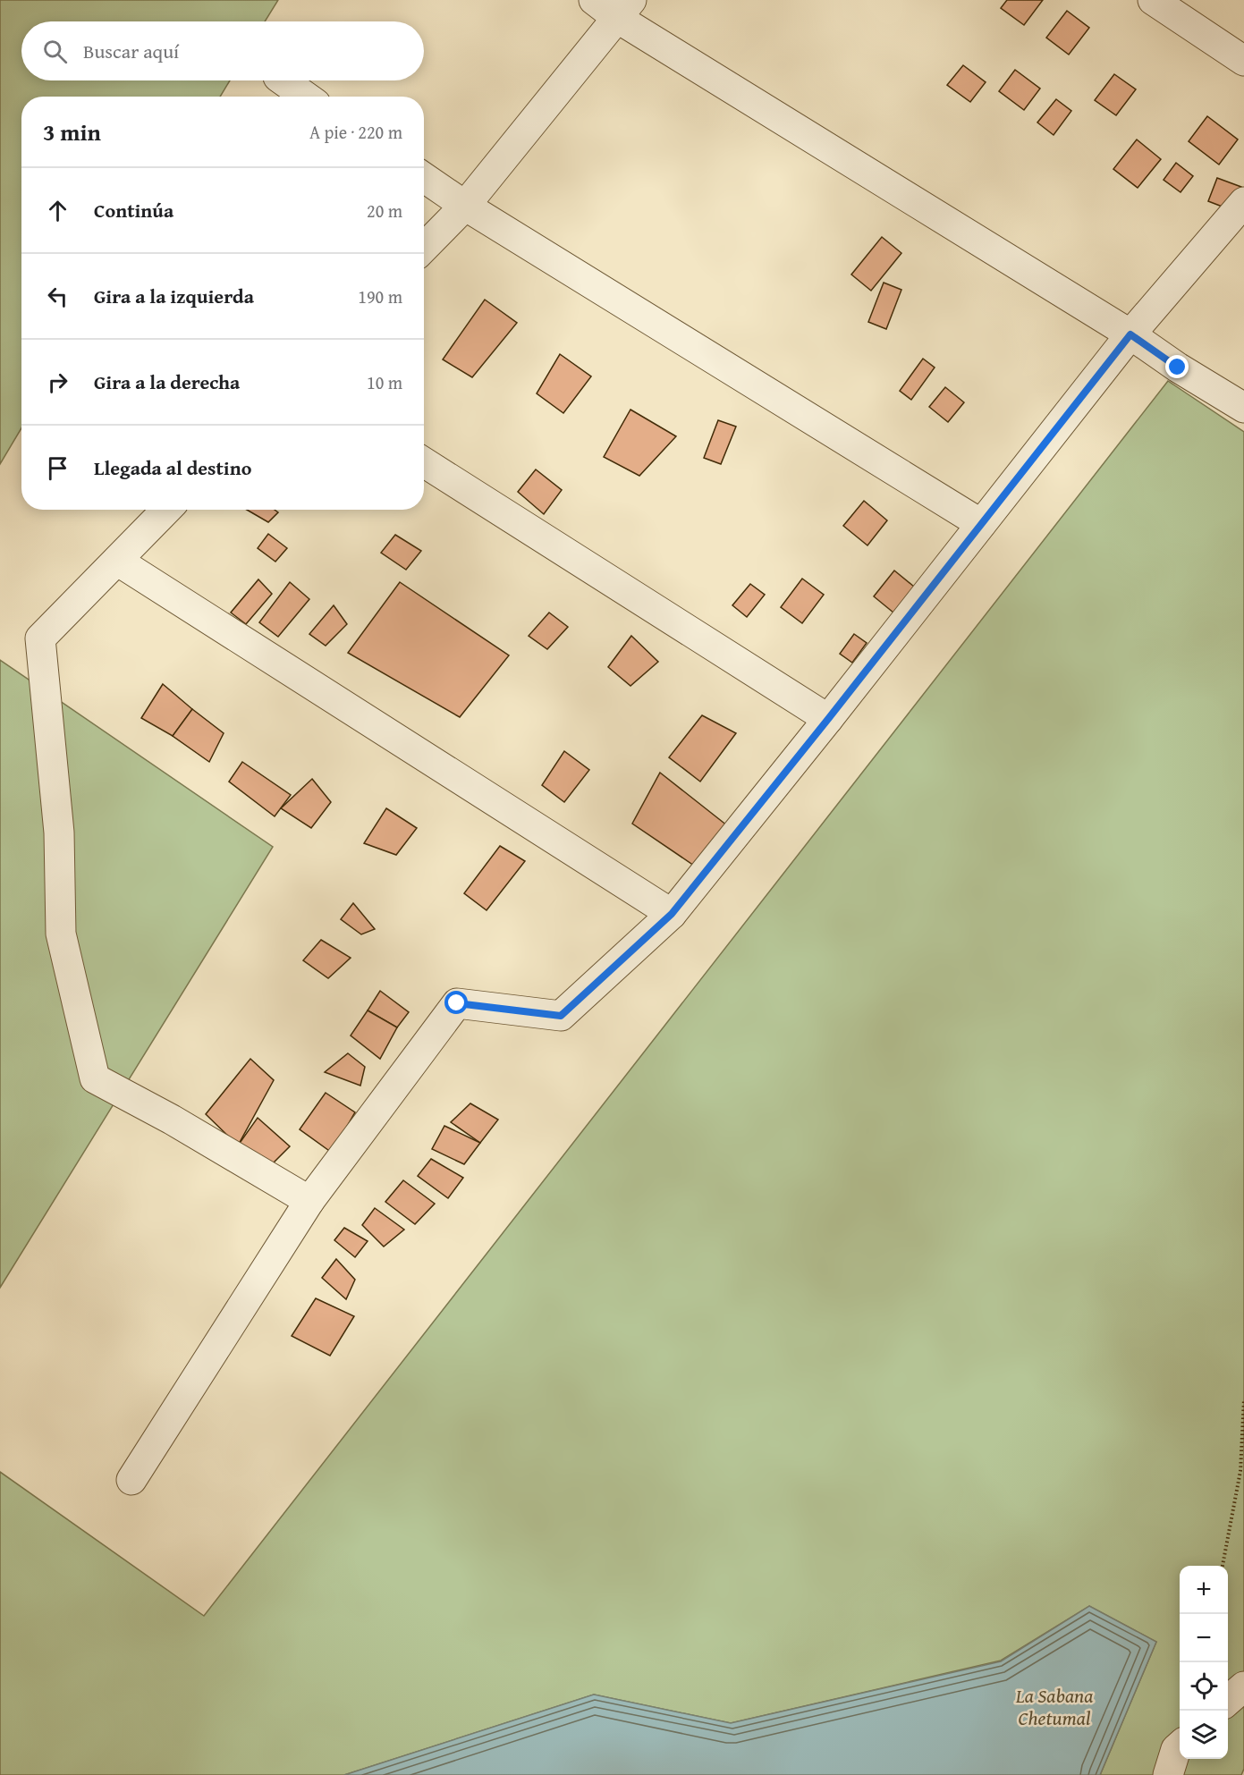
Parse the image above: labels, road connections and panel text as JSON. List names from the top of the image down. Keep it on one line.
{"water":["La Sabana Chetumal"],"page":{"search":"Buscar aquí","heading":["3 min","A pie · 220 m"],"list":[["Continúa","20 m"],["Gira a la izquierda","190 m"],["Gira a la derecha","10 m"],"Llegada al destino"],"map_buttons":["+","−"]}}
